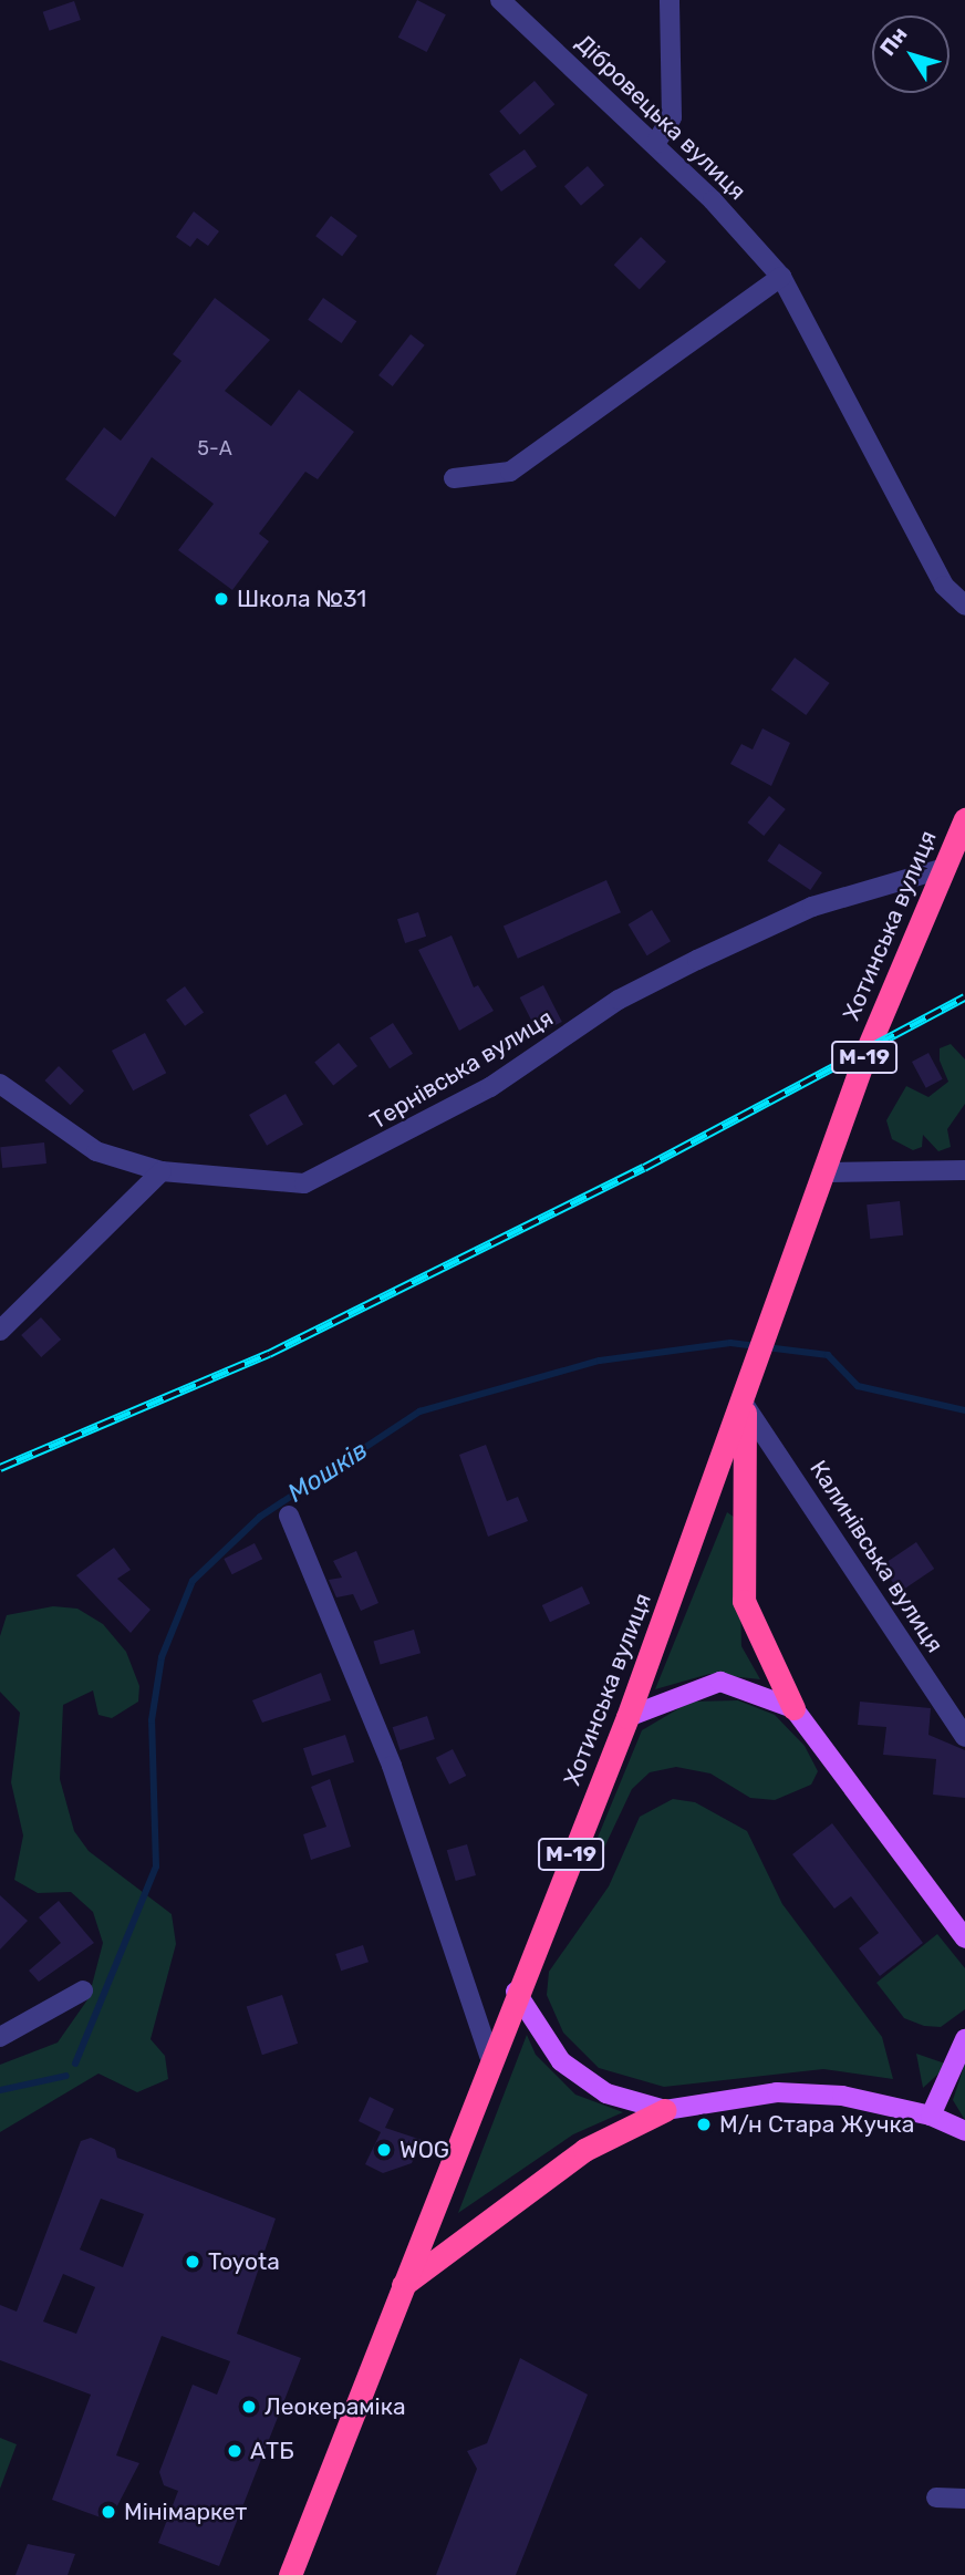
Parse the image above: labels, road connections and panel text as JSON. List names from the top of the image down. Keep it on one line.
{"streets":{"highway":["Хотинська вулиця","М-19"],"street":["Дібровецька вулиця","Тернівська вулиця","Калинівська вулиця"]},"crossings":[["Хотинська вулиця","Тернівська вулиця"],["Хотинська вулиця","Калинівська вулиця"]],"water":["Мошків"],"places":["Школа №31","М/н Стара Жучка","WOG","Toyota","Леокераміка","АТБ","Мінімаркет"],"house_numbers":["5-А"],"north":"top left"}
